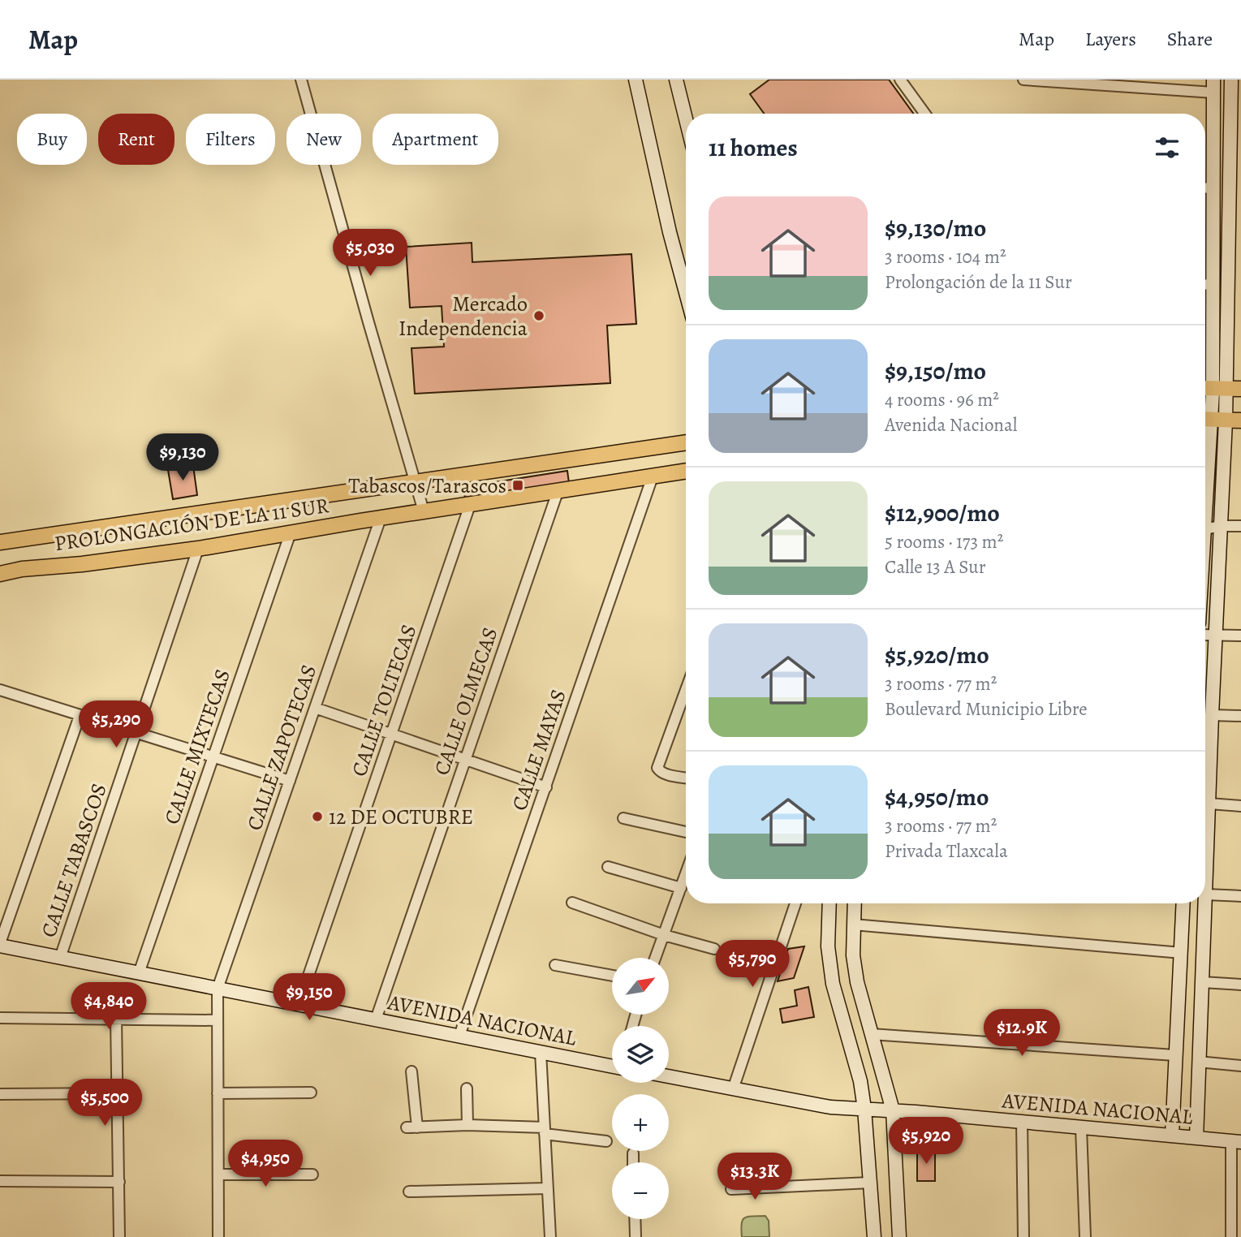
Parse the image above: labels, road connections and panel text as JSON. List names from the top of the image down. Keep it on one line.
{"streets":{"main road":["PROLONGACIÓN DE LA 11 SUR","AVENIDA NACIONAL"],"street":["CALLE TOLTECAS","CALLE OLMECAS","CALLE MIXTECAS","CALLE ZAPOTECAS","CALLE MAYAS","CALLE TABASCOS"]},"crossings":[["PROLONGACIÓN DE LA 11 SUR","CALLE TOLTECAS"],["PROLONGACIÓN DE LA 11 SUR","CALLE OLMECAS"],["PROLONGACIÓN DE LA 11 SUR","CALLE MIXTECAS"],["PROLONGACIÓN DE LA 11 SUR","CALLE ZAPOTECAS"],["PROLONGACIÓN DE LA 11 SUR","CALLE MAYAS"],["PROLONGACIÓN DE LA 11 SUR","CALLE TABASCOS"],["CALLE TOLTECAS","AVENIDA NACIONAL"],["CALLE OLMECAS","AVENIDA NACIONAL"],["CALLE MIXTECAS","AVENIDA NACIONAL"],["CALLE ZAPOTECAS","AVENIDA NACIONAL"],["CALLE MAYAS","AVENIDA NACIONAL"],["CALLE TABASCOS","AVENIDA NACIONAL"]],"places":{"other":["Mercado Independencia","12 DE OCTUBRE"],"transit":["Tabascos/Tarascos"]},"north":"top right","page":{"header":"Map","nav":["Map","Layers","Share"],"chip":["Buy","Rent","Filters","New","Apartment"],"heading":"11 homes","list":[{"name":"$9,130/mo","note":"3 rooms · 104 m² · Prolongación de la 11 Sur"},{"name":"$9,150/mo","note":"4 rooms · 96 m² · Avenida Nacional"},{"name":"$12,900/mo","note":"5 rooms · 173 m² · Calle 13 A Sur"},{"name":"$5,920/mo","note":"3 rooms · 77 m² · Boulevard Municipio Libre"},{"name":"$4,950/mo","note":"3 rooms · 77 m² · Privada Tlaxcala"}],"price":["$5,030","$9,130","$5,290","$5,790","$9,150","$4,840","$12.9K","$5,500","$5,920","$4,950","$13.3K"],"map_buttons":["+","−"]}}
